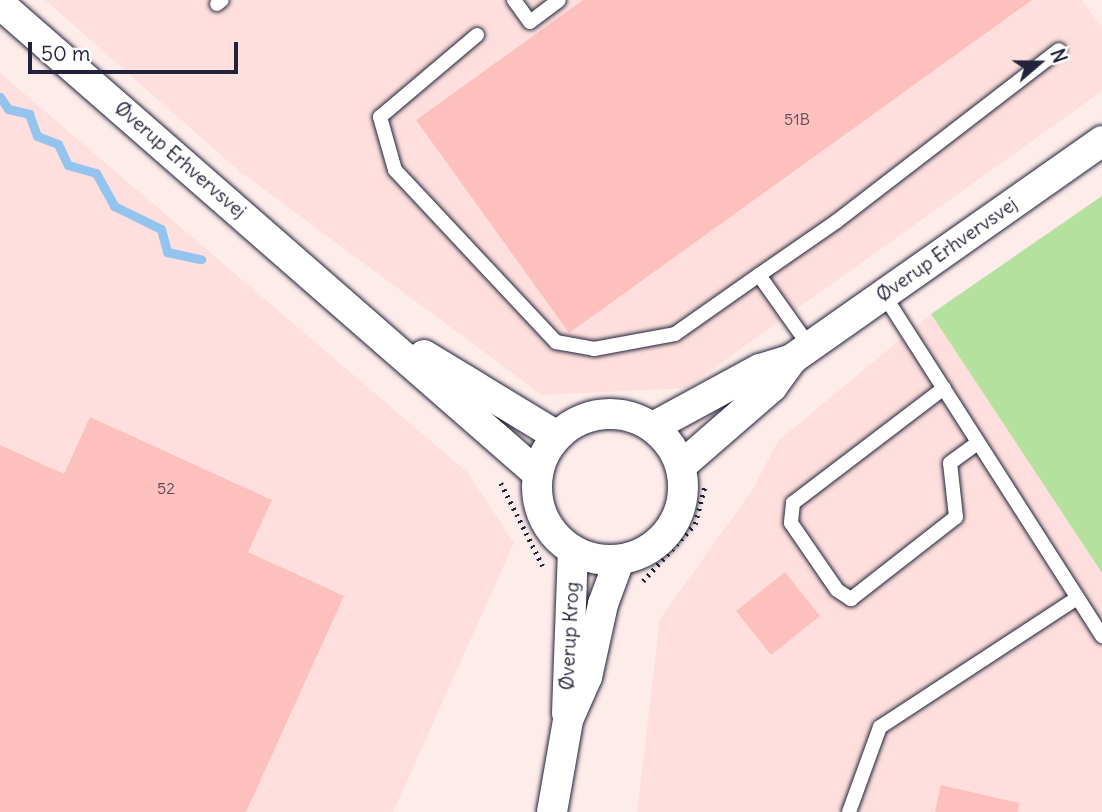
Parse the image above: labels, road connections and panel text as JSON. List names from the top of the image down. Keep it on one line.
{"streets":{"street":["Øverup Erhvervsvej","Øverup Krog"]},"crossings":[["Øverup Erhvervsvej","Øverup Krog"]],"house_numbers":["51B","52"],"scale_bar":"50 m","north":"right"}
